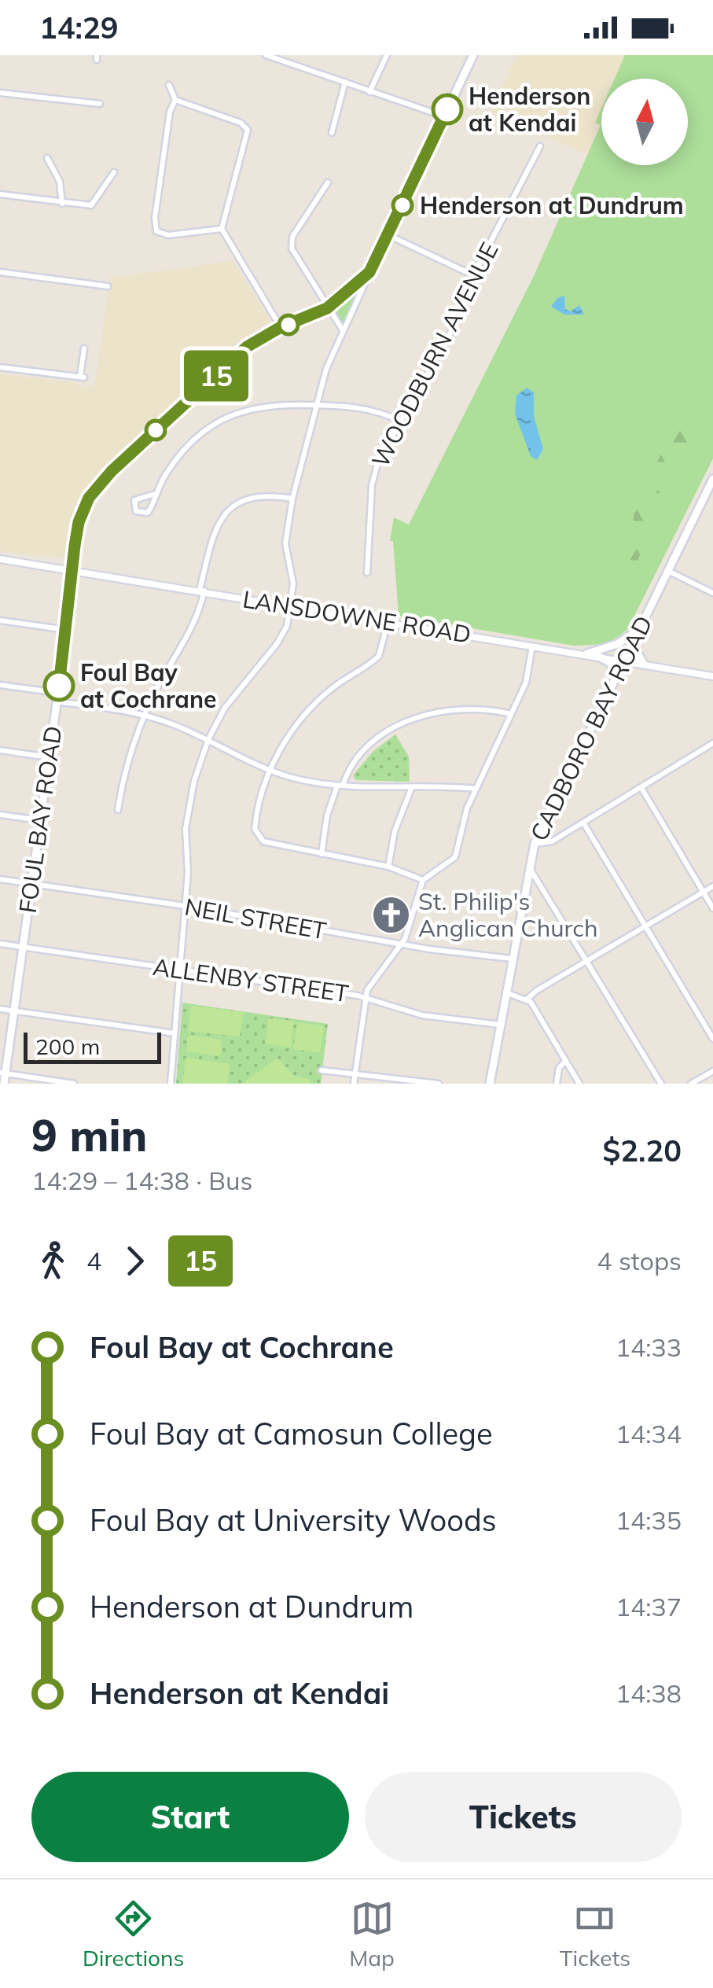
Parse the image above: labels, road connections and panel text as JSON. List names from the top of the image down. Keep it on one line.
{"streets":{"main road":["CADBORO BAY ROAD","FOUL BAY ROAD"],"street":["WOODBURN AVENUE","LANSDOWNE ROAD","NEIL STREET","ALLENBY STREET"]},"crossings":[["LANSDOWNE ROAD","CADBORO BAY ROAD"],["LANSDOWNE ROAD","FOUL BAY ROAD"],["CADBORO BAY ROAD","NEIL STREET"],["CADBORO BAY ROAD","ALLENBY STREET"],["FOUL BAY ROAD","NEIL STREET"],["FOUL BAY ROAD","ALLENBY STREET"]],"places":{"other":["Henderson at Kendai","Henderson at Dundrum","Foul Bay at Cochrane"],"church":["St. Philip's Anglican Church"]},"lines":["bus line 15"],"scale_bar":"200 m","north":"top","page":{"status":"14:29","on_map":"15","scale":"200 m","heading":["9 min","14:29 – 14:38 · Bus","$2.20"],"legs":["4","15","4 stops"],"list":[{"name":"Foul Bay at Cochrane","value":"14:33"},{"name":"Foul Bay at Camosun College","value":"14:34"},{"name":"Foul Bay at University Woods","value":"14:35"},{"name":"Henderson at Dundrum","value":"14:37"},{"name":"Henderson at Kendai","value":"14:38"}],"buttons":["Start","Tickets"],"tabs":["Directions","Map","Tickets"]}}
